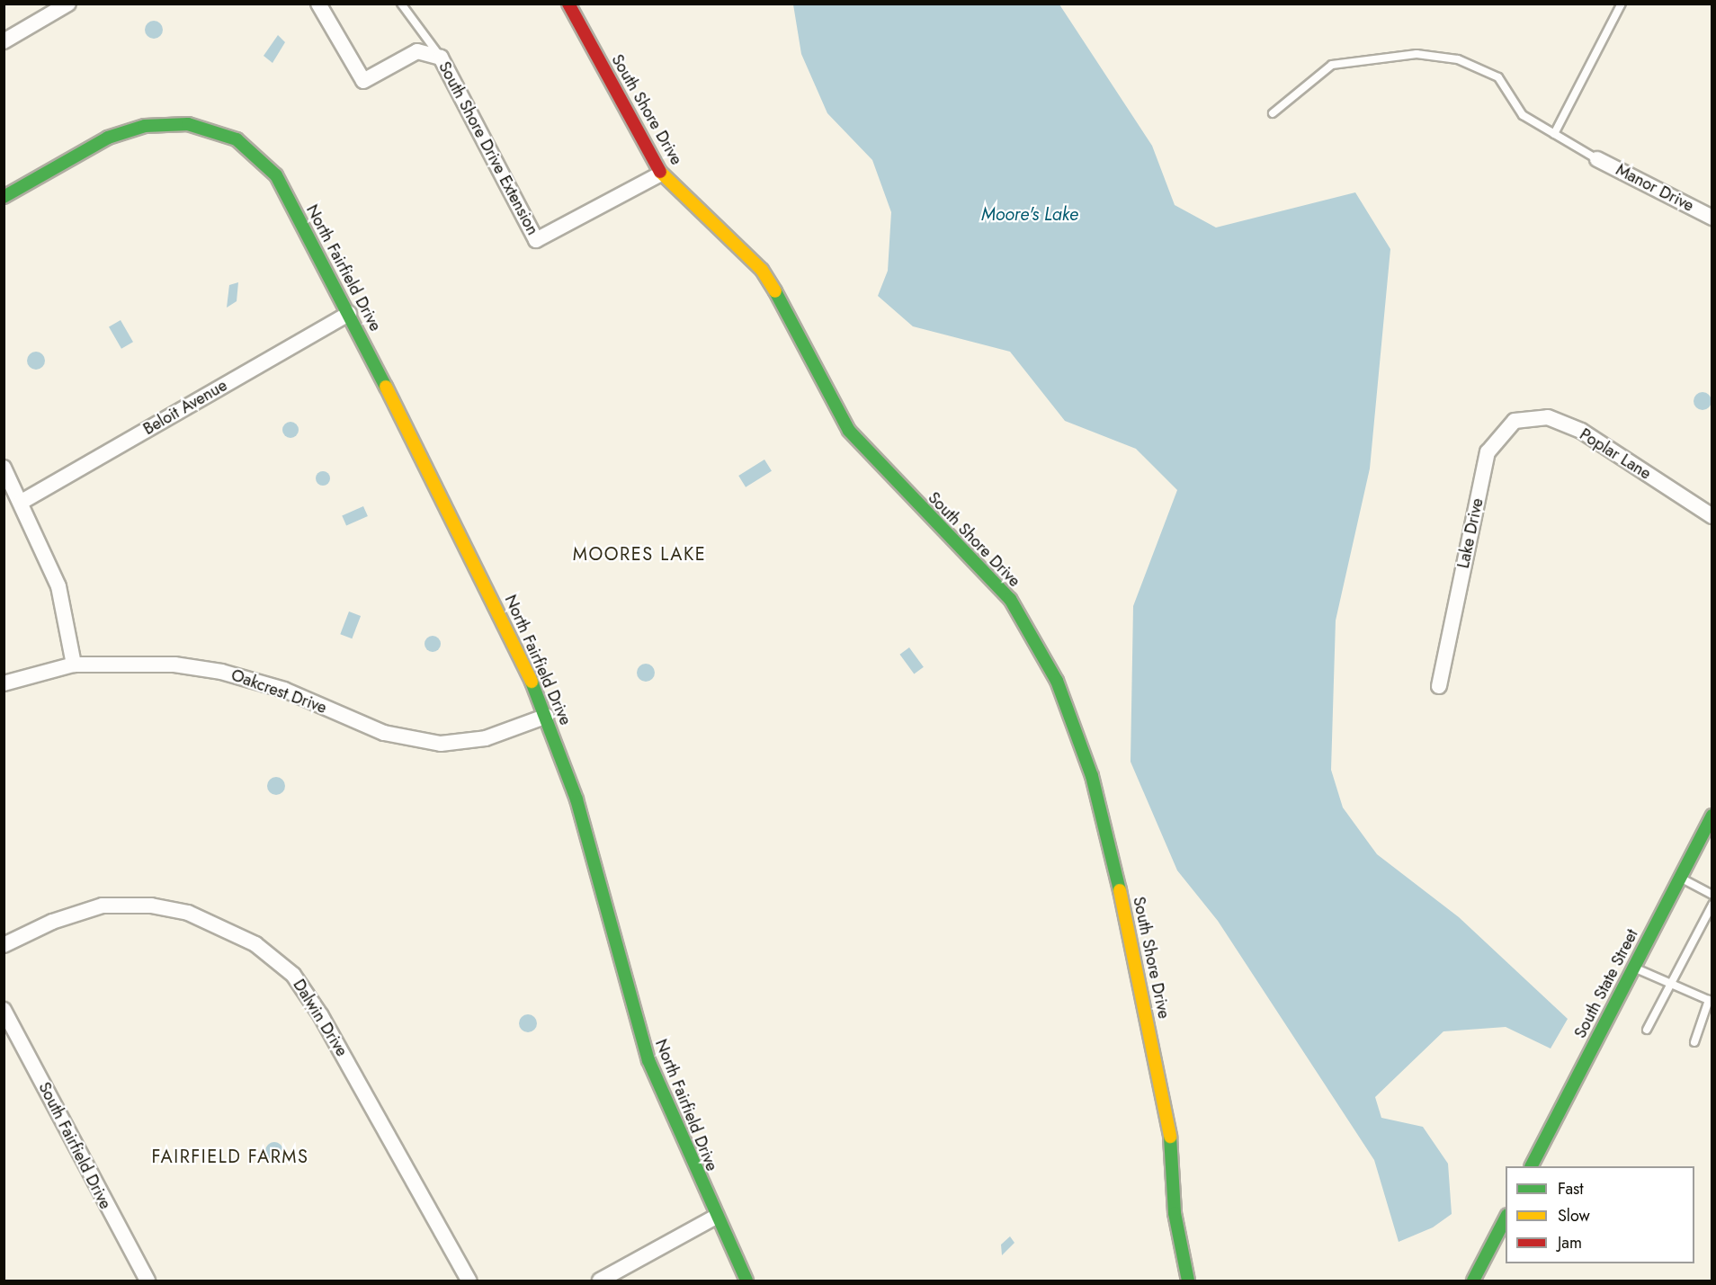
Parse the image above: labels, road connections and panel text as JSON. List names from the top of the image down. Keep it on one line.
{"streets":{"street":["South Shore Drive","South Shore Drive Extension","Manor Drive","North Fairfield Drive","Beloit Avenue","Poplar Lane","Lake Drive","Oakcrest Drive","South State Street","Dalwin Drive","South Fairfield Drive"]},"crossings":[["South Shore Drive","South Shore Drive Extension"],["North Fairfield Drive","Beloit Avenue"],["North Fairfield Drive","Oakcrest Drive"],["Poplar Lane","Lake Drive"]],"districts":["MOORES LAKE","FAIRFIELD FARMS"],"water":["Moore's Lake"],"legend":["Fast","Slow","Jam"]}
